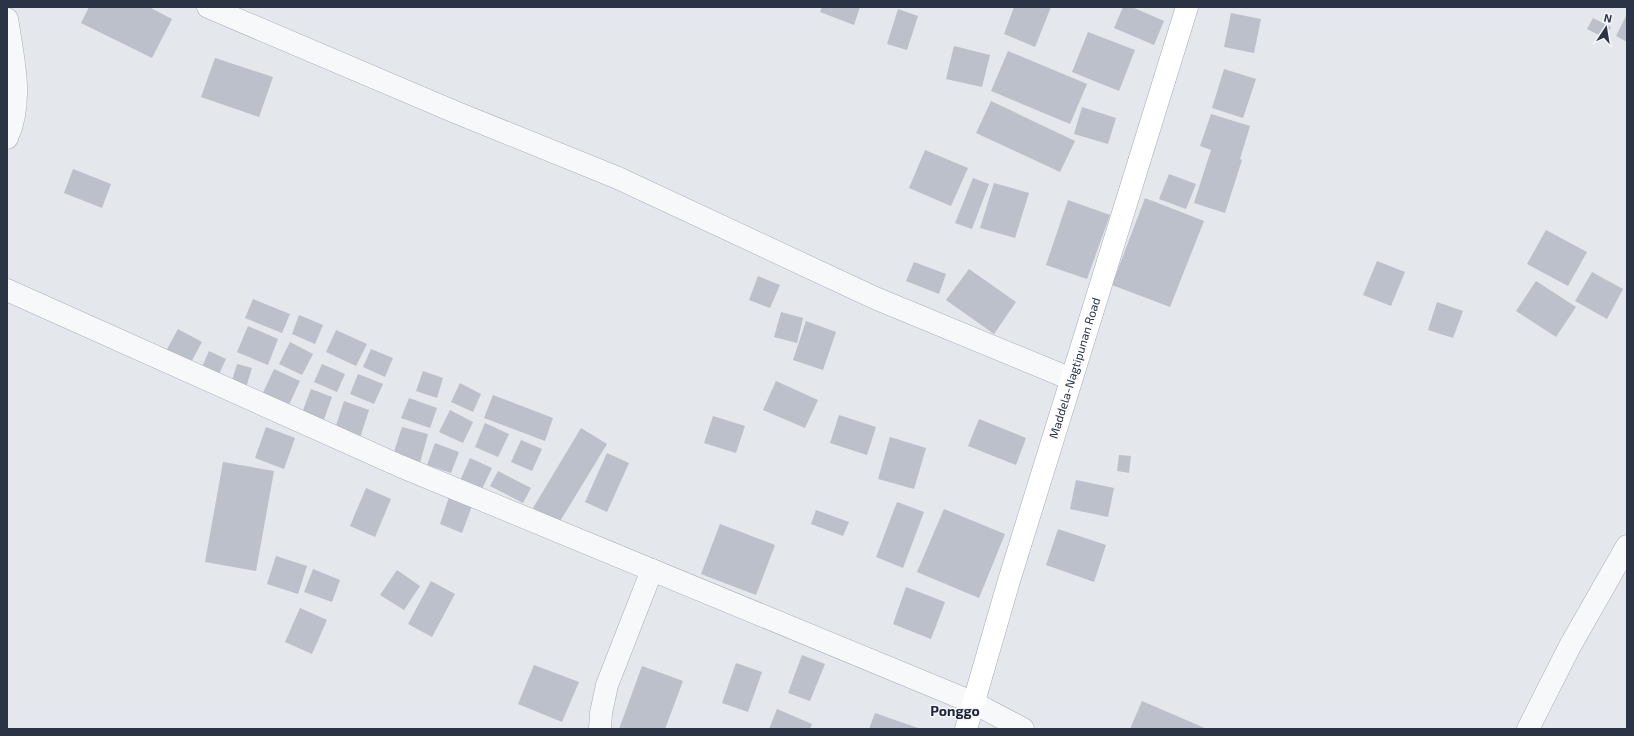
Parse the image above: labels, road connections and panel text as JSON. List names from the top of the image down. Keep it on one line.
{"streets":{"main road":["Maddela-Nagtipunan Road"]},"districts":["Ponggo"],"north":"top"}
